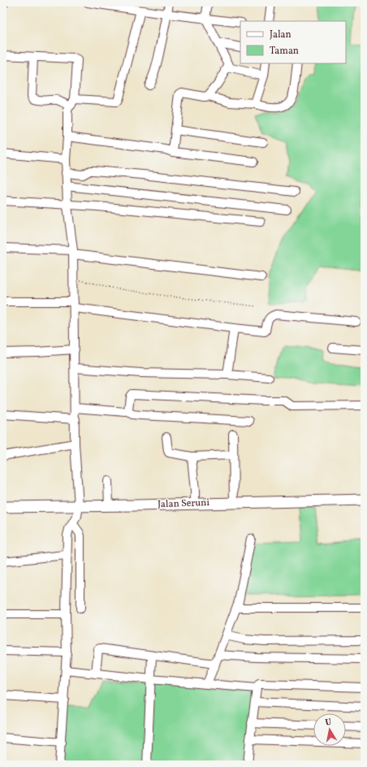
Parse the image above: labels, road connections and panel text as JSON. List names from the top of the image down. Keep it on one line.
{"streets":{"main road":["Jalan Seruni"]},"legend":["Jalan","Taman"],"north":"top"}
